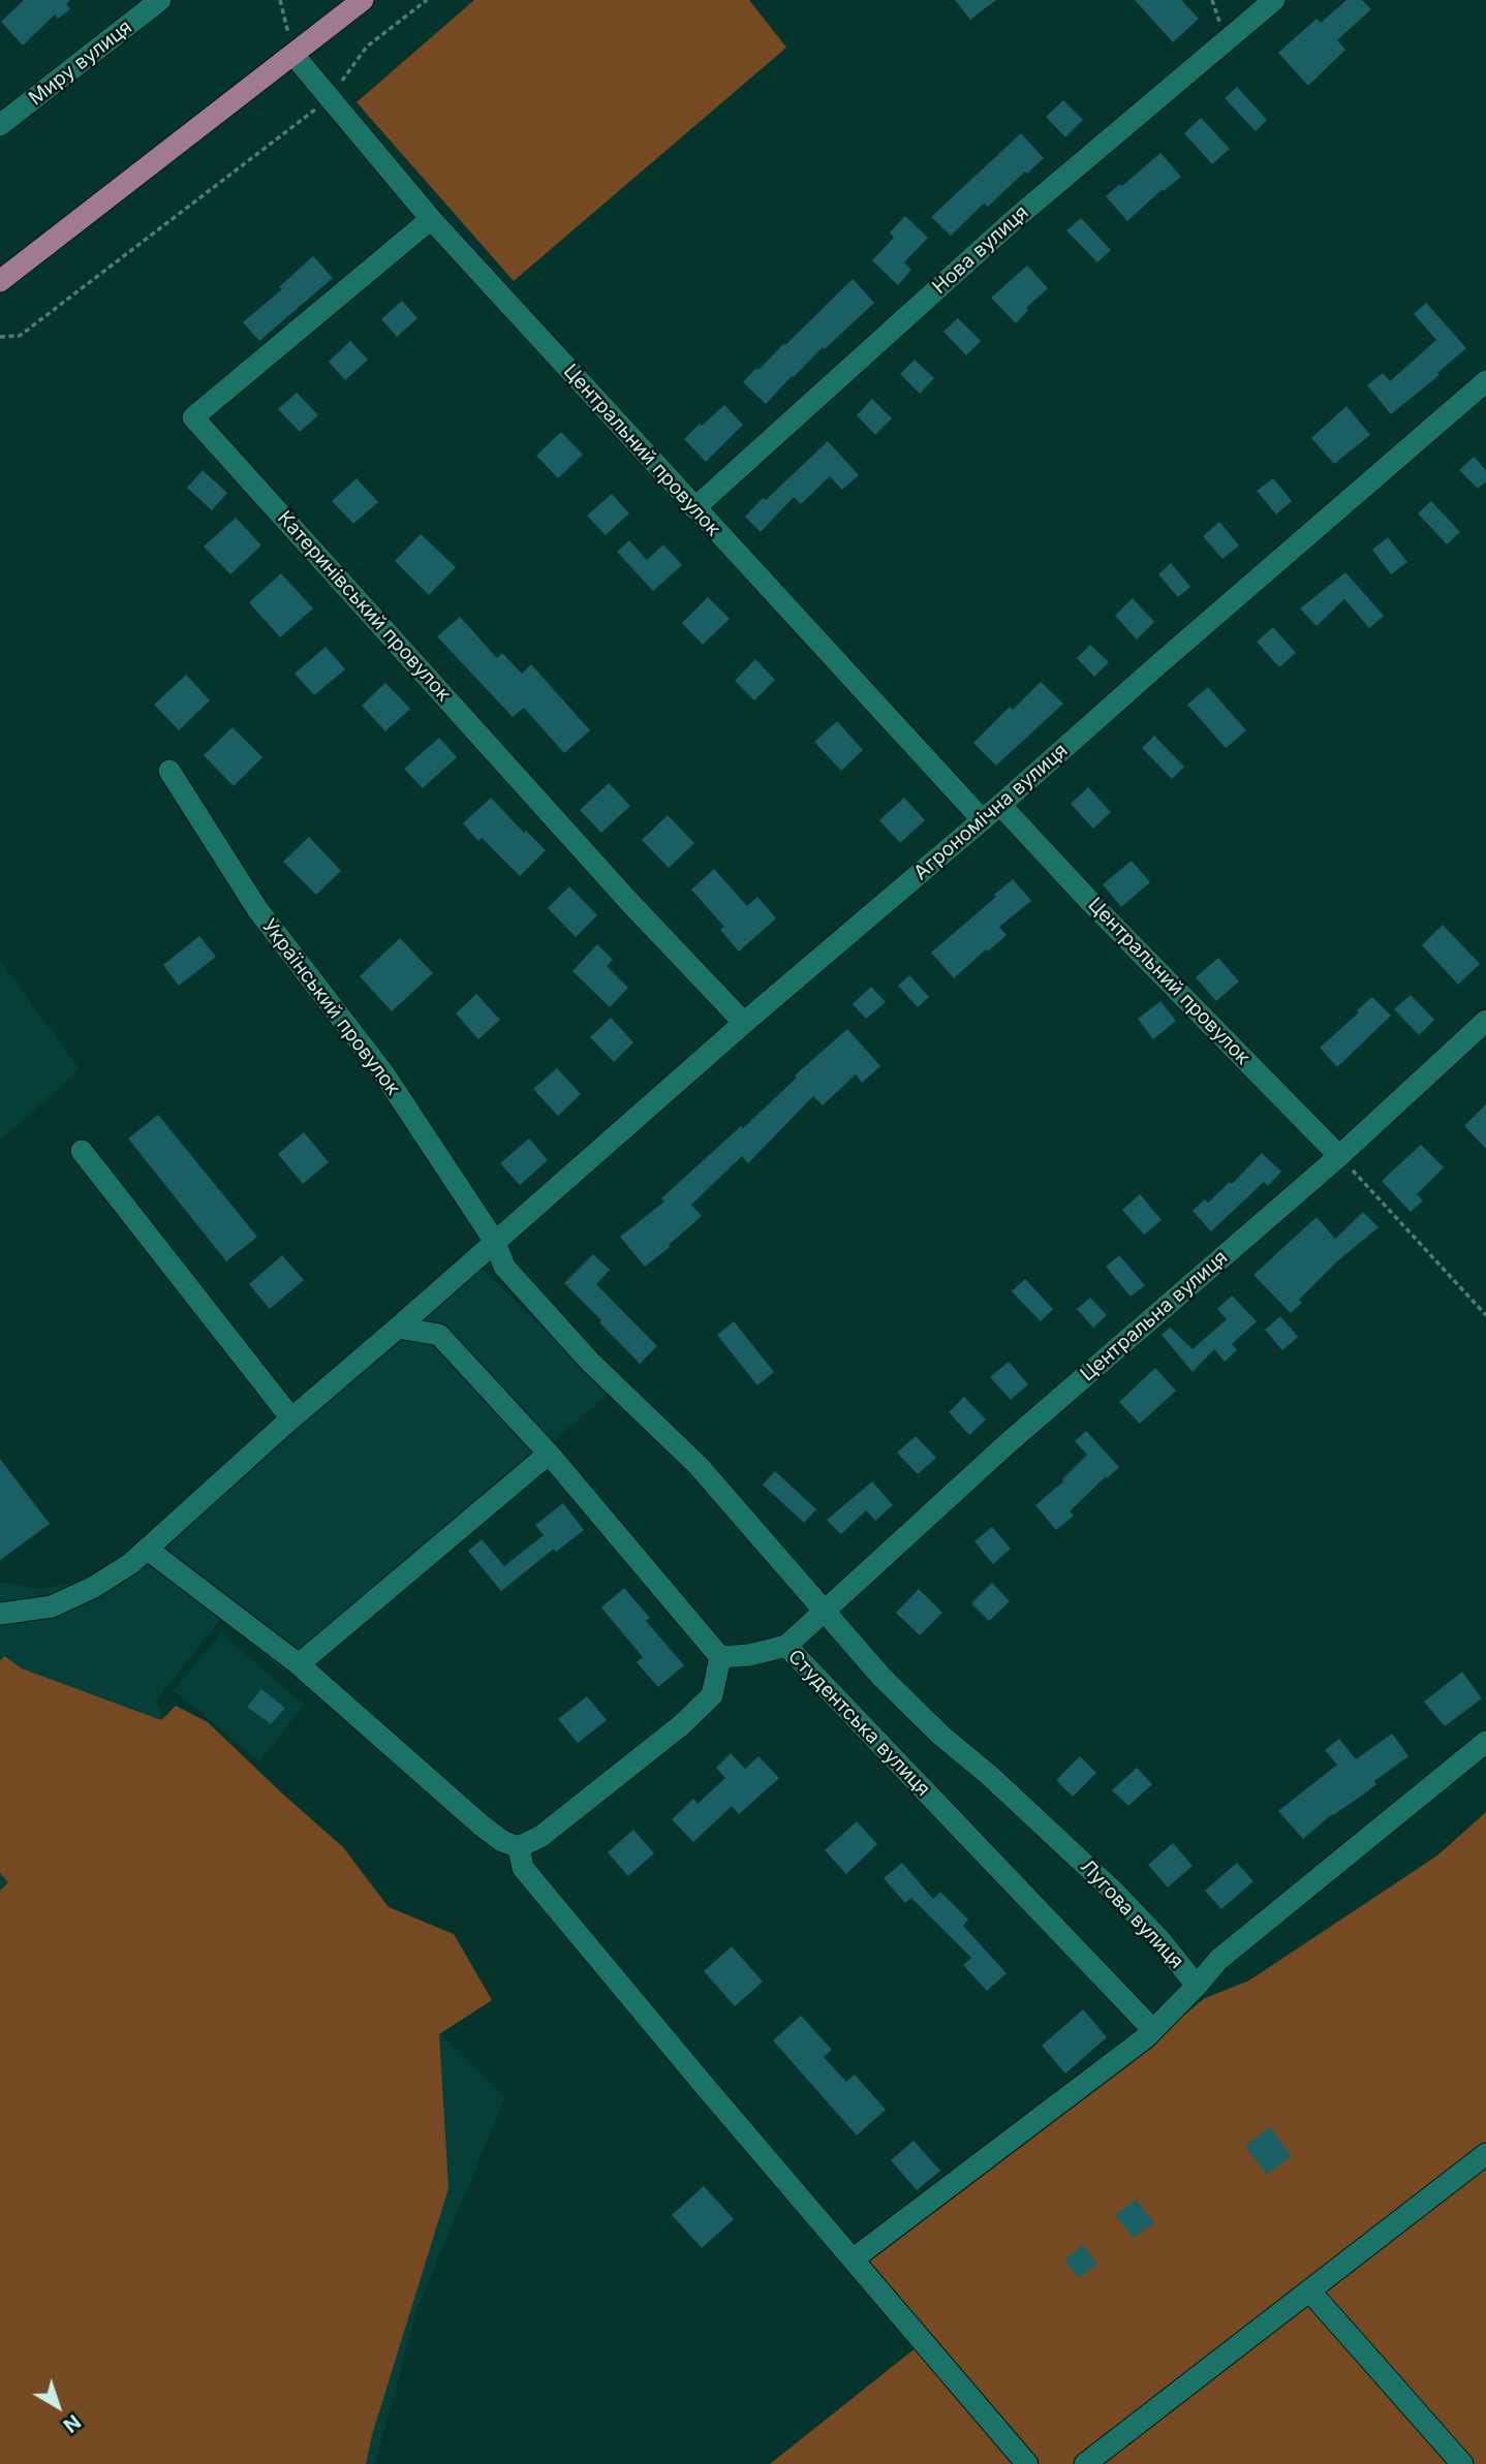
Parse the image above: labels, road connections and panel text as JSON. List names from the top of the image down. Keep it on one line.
{"streets":{"street":["Миру вулиця","Нова вулиця","Центральний провулок","Катеринівський провулок","Агрономічна вулиця","Український провулок","Центральна вулиця","Студентська вулиця","Лугова вулиця"]},"crossings":[["Нова вулиця","Центральний провулок"],["Центральний провулок","Катеринівський провулок"],["Центральний провулок","Агрономічна вулиця"],["Центральний провулок","Центральна вулиця"],["Катеринівський провулок","Агрономічна вулиця"],["Агрономічна вулиця","Український провулок"],["Український провулок","Центральна вулиця"],["Український провулок","Лугова вулиця"],["Центральна вулиця","Студентська вулиця"],["Центральна вулиця","Лугова вулиця"]],"north":"bottom right"}
